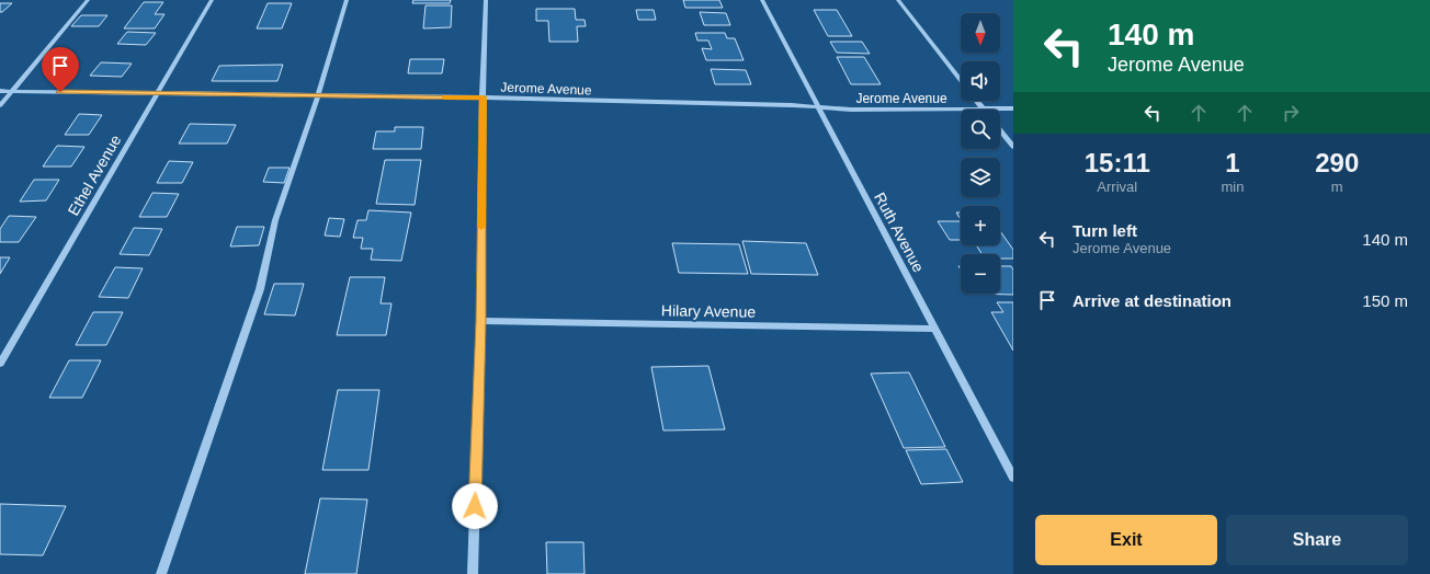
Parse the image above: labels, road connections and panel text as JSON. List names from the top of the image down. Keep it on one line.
{"streets":{"street":["Jerome Avenue","Ethel Avenue","Ruth Avenue","Hilary Avenue"]},"crossings":[["Jerome Avenue","Ethel Avenue"],["Jerome Avenue","Ruth Avenue"],["Ruth Avenue","Hilary Avenue"]],"north":"bottom","page":{"turn":["140 m","Jerome Avenue"],"map_buttons":["+","−"],"eta":["15:11","Arrival","1","min","290","m"],"list":[{"name":"Turn left","note":"Jerome Avenue","value":"140 m"},{"name":"Arrive at destination","value":"150 m"}],"buttons":["Exit","Share"]}}
